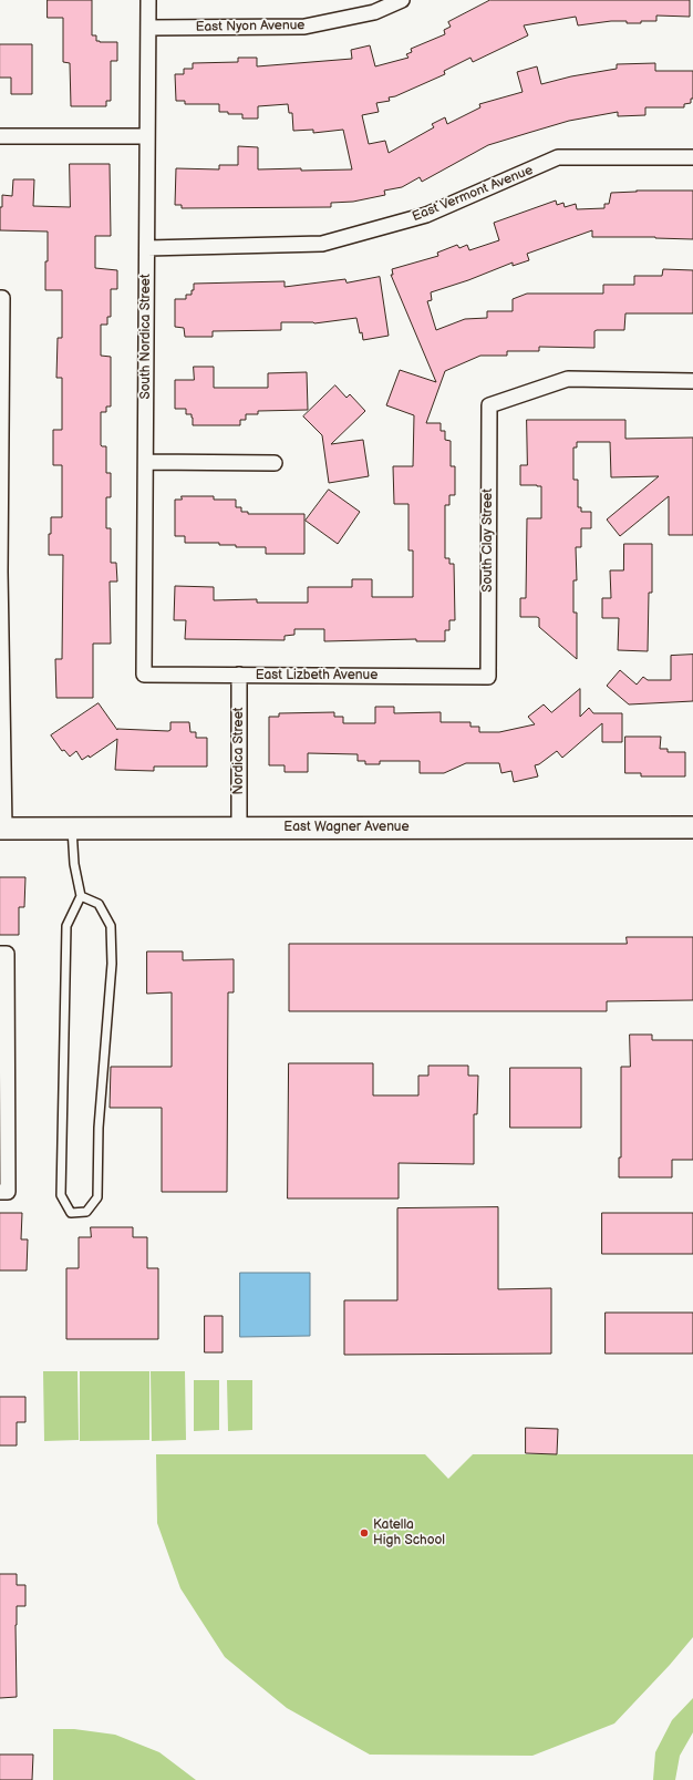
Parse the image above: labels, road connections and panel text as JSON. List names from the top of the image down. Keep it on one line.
{"streets":{"street":["East Nyon Avenue","East Vermont Avenue","South Nordica Street","South Clay Street","East Lizbeth Avenue","Nordica Street","East Wagner Avenue"]},"crossings":[["East Nyon Avenue","South Nordica Street"],["East Vermont Avenue","South Nordica Street"],["South Nordica Street","East Lizbeth Avenue"],["South Clay Street","East Lizbeth Avenue"],["East Lizbeth Avenue","Nordica Street"],["Nordica Street","East Wagner Avenue"]],"places":["Katella High School"]}
